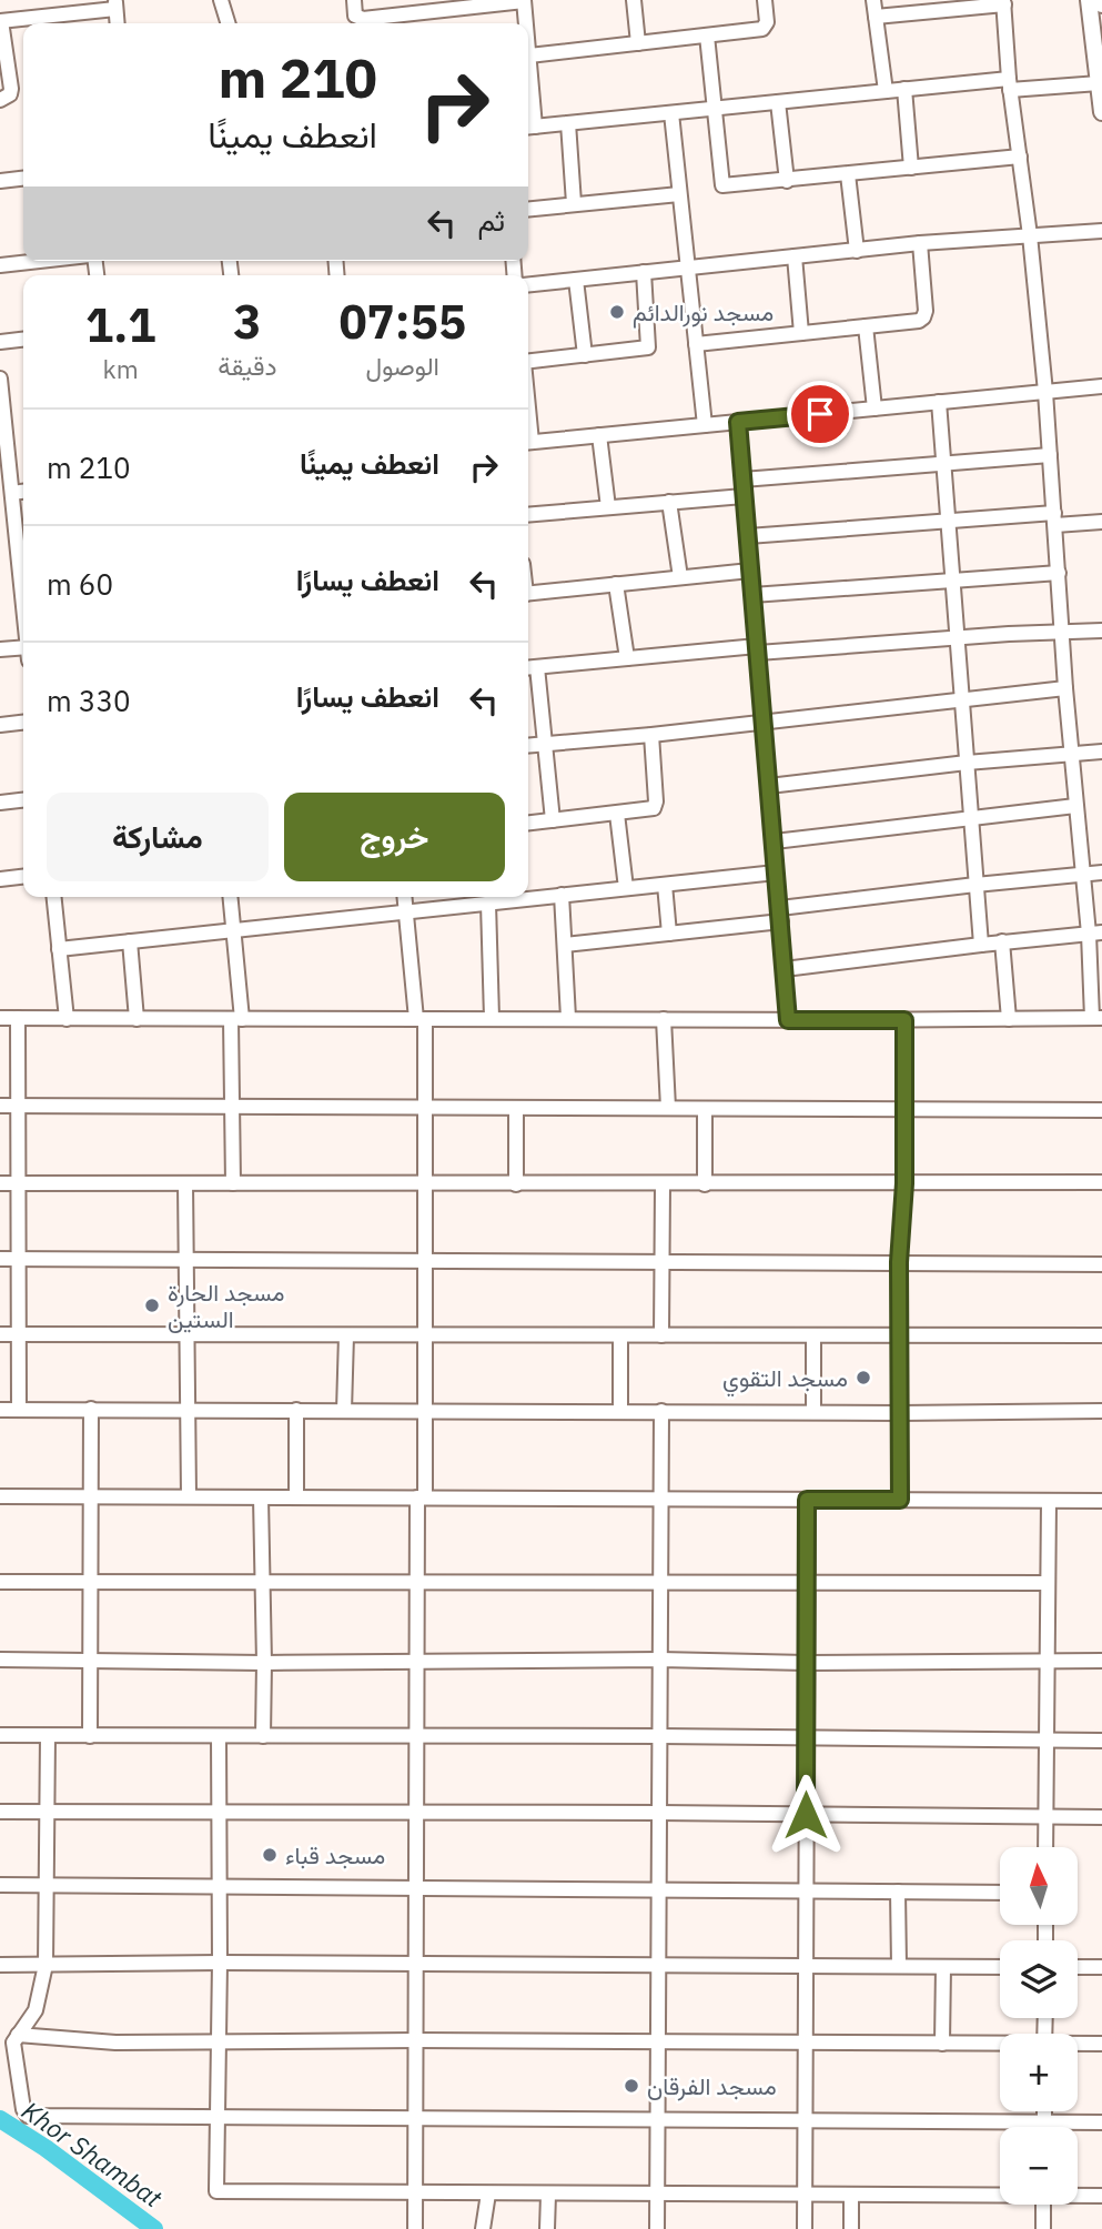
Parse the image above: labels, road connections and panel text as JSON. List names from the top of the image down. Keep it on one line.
{"water":["Khor Shambat"],"places":["مسجد نورالدائم","مسجد الحارة الستين","مسجد التقوي","مسجد قباء","مسجد الفرقان"],"north":"top","page":{"turn":["210 m","انعطف يمينًا"],"then":"ثم","eta":["07:55","الوصول","3","دقيقة","1.1","km"],"list":[{"name":"انعطف يمينًا","value":"210 m"},{"name":"انعطف يسارًا","value":"60 m"},{"name":"انعطف يسارًا","value":"330 m"}],"buttons":["خروج","مشاركة"],"map_buttons":["+","−"]}}
